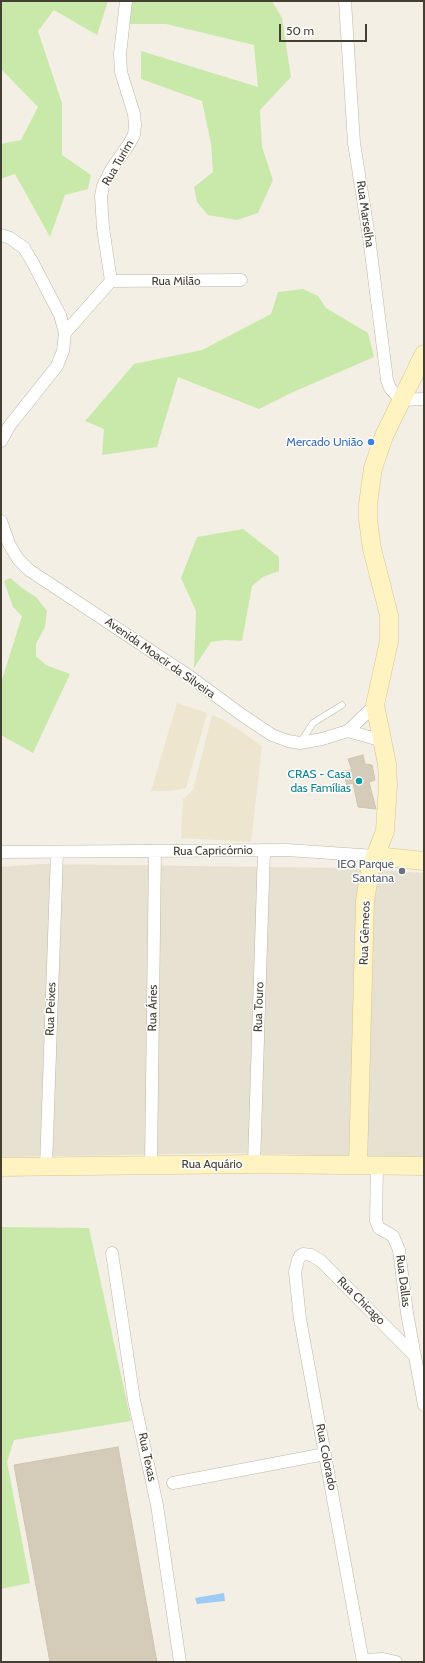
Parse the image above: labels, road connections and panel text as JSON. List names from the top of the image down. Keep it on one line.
{"streets":{"street":["Rua Turim","Rua Marselha","Rua Milão","Avenida Moacir da Silveira","Rua Capricórnio","Rua Gêmeos","Rua Touro","Rua Áries","Rua Peixes","Rua Aquário","Rua Dallas","Rua Chicago","Rua Texas","Rua Colorado"]},"crossings":[["Rua Turim","Rua Milão"],["Avenida Moacir da Silveira","Rua Gêmeos"],["Rua Capricórnio","Rua Gêmeos"],["Rua Capricórnio","Rua Touro"],["Rua Capricórnio","Rua Áries"],["Rua Capricórnio","Rua Peixes"],["Rua Gêmeos","Rua Aquário"],["Rua Touro","Rua Aquário"],["Rua Áries","Rua Aquário"],["Rua Peixes","Rua Aquário"],["Rua Aquário","Rua Dallas"],["Rua Dallas","Rua Chicago"],["Rua Chicago","Rua Colorado"]],"places":["Mercado União","CRAS - Casa das Famílias","IEQ Parque Santana"],"scale_bar":"50 m"}
